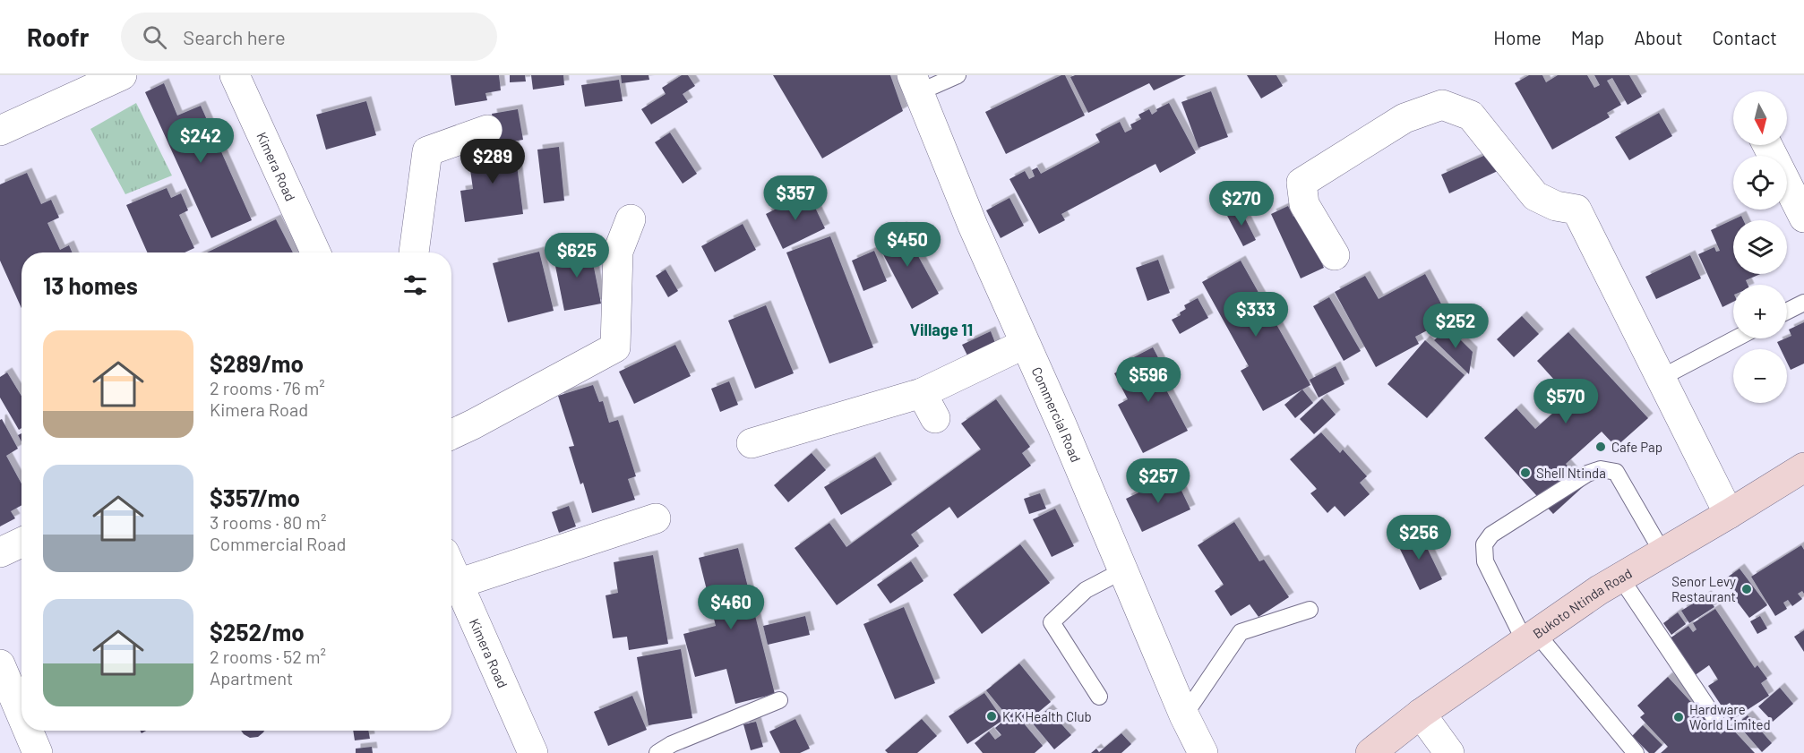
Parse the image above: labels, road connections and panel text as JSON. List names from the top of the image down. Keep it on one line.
{"streets":{"main road":["Bukoto Ntinda Road"],"street":["Kimera Road","Commercial Road"]},"districts":["Village 11"],"places":["Cafe Pap","Shell Ntinda","Senor Levy Restaurant","K.K Health Club","Hardware World Limited"],"north":"bottom","page":{"header":"Roofr","search":"Search here","nav":["Home","Map","About","Contact"],"map_buttons":["+","−"],"price":["$242","$289","$357","$270","$450","$625","$333","$252","$596","$570","$257","$256","$460"],"heading":"13 homes","list":[{"name":"$289/mo","note":"2 rooms · 76 m² · Kimera Road"},{"name":"$357/mo","note":"3 rooms · 80 m² · Commercial Road"},{"name":"$252/mo","note":"2 rooms · 52 m² · Apartment"}]}}
